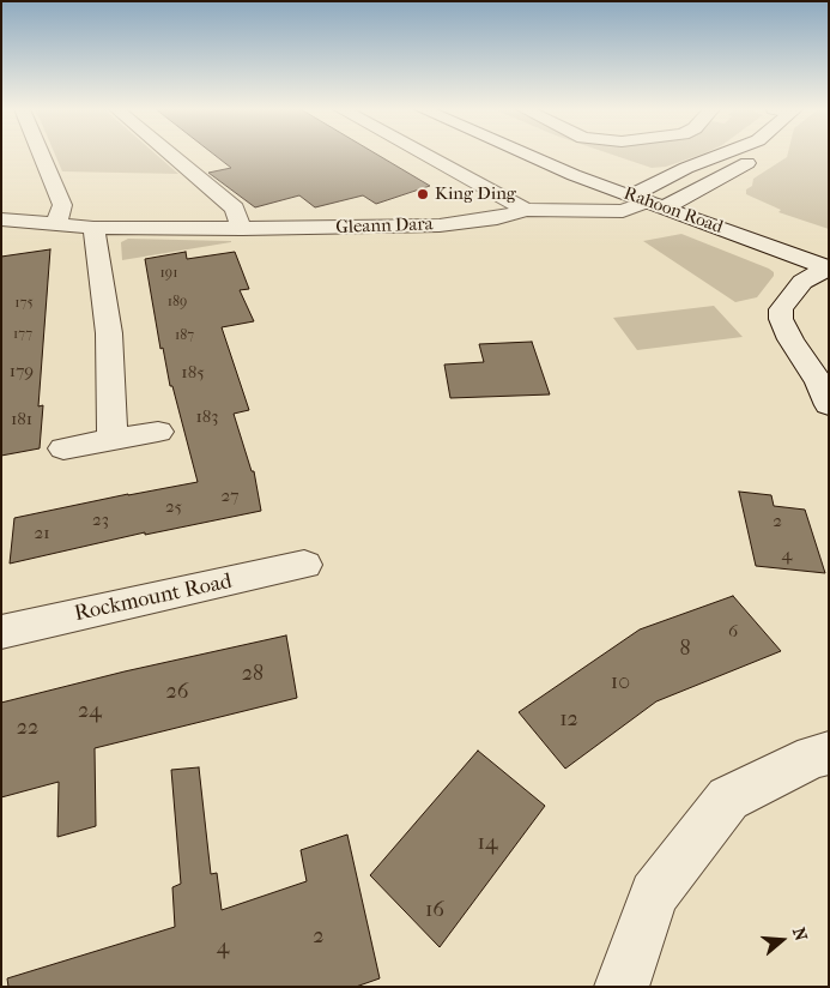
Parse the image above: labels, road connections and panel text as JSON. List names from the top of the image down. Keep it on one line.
{"streets":{"street":["Rahoon Road","Gleann Dara","Rockmount Road"]},"crossings":[["Rahoon Road","Gleann Dara"]],"places":["King Ding"],"house_numbers":["191","189","175","177","187","179","185","183","181","27","25","23","2","21","4","6","8","28","10","26","24","12","22","14","16","2","4"],"north":"right"}
